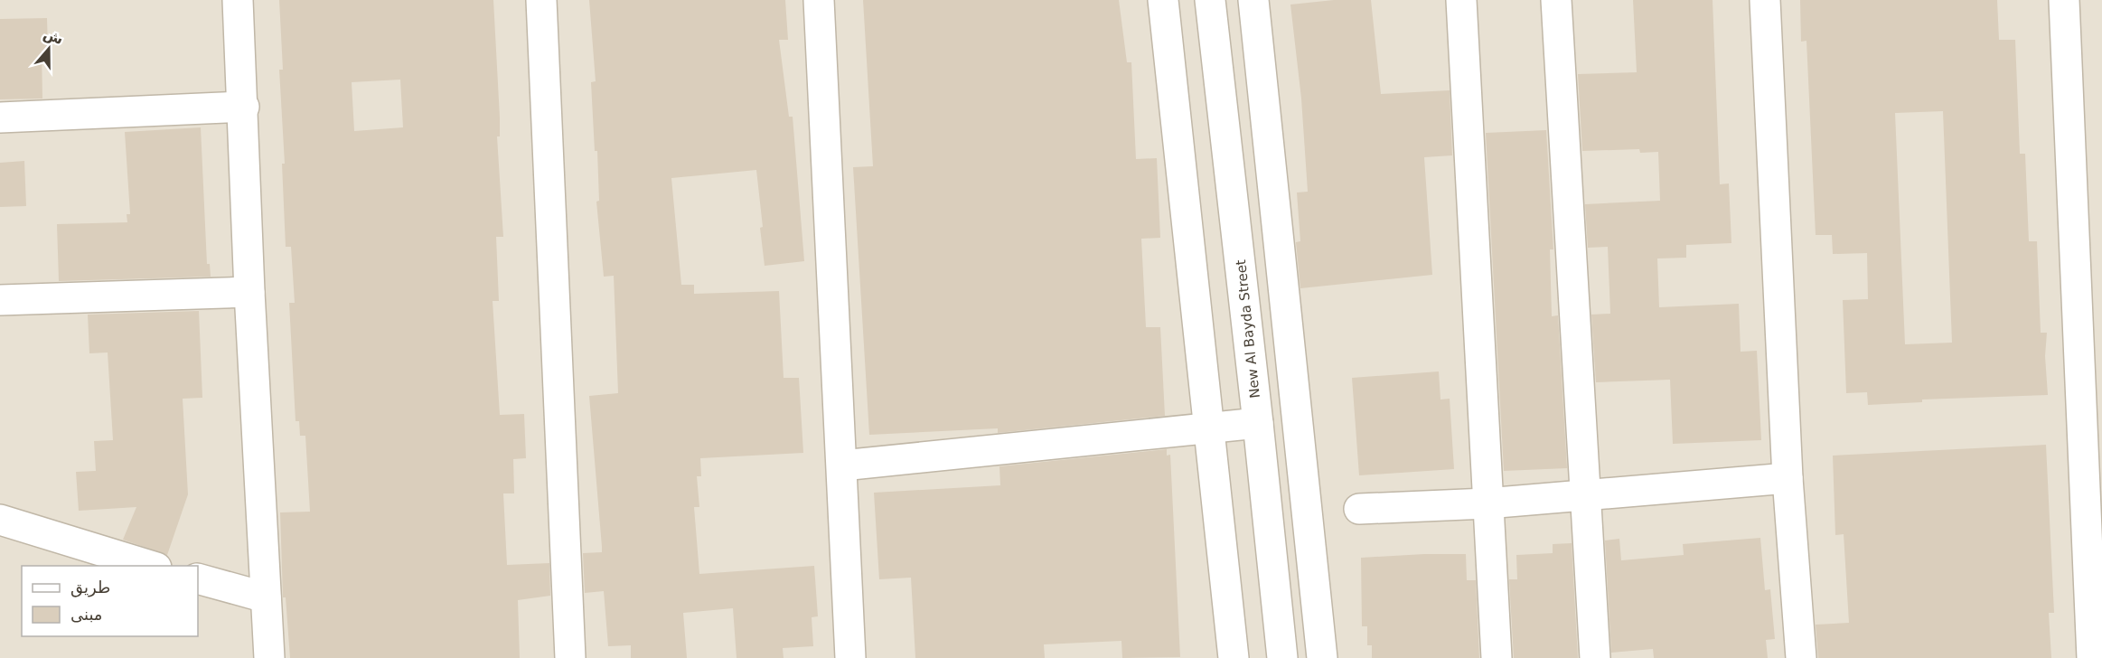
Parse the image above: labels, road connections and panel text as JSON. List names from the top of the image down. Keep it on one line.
{"streets":{"street":["New Al Bayda Street"]},"legend":["طريق","مبنى"],"north":"top"}
